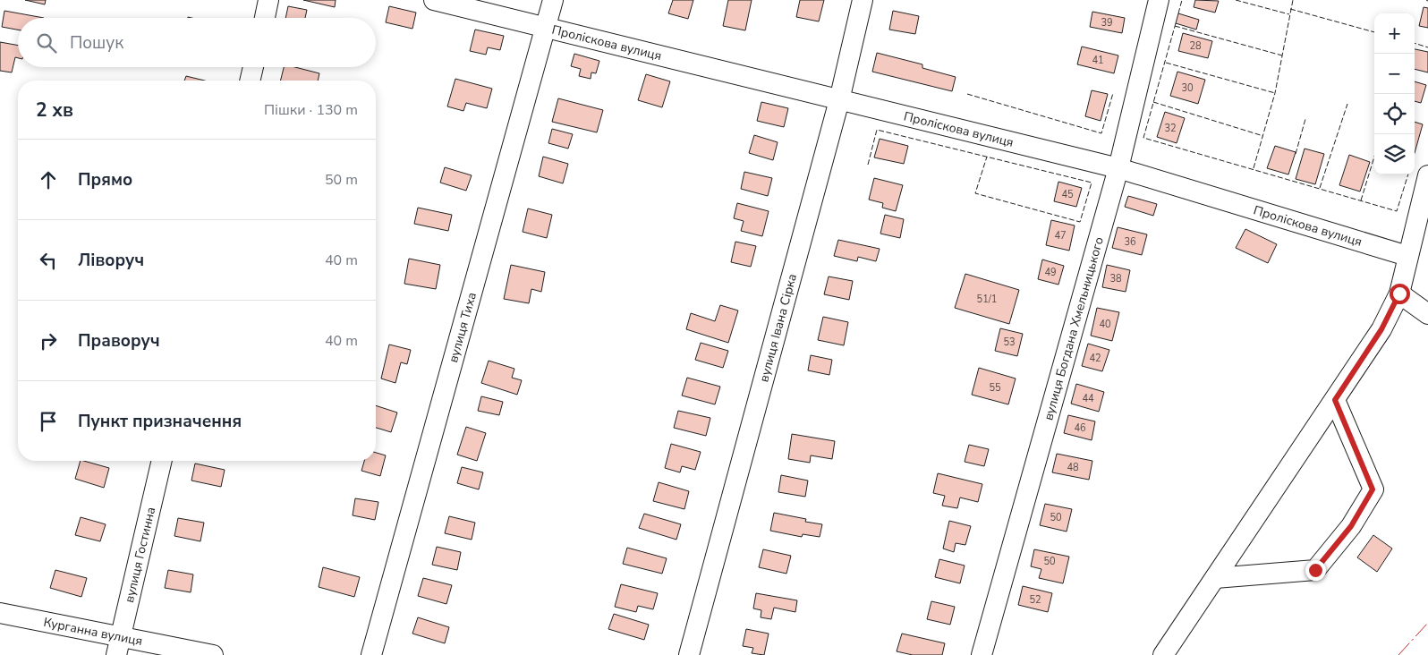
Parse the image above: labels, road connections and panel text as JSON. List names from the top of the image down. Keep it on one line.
{"streets":{"street":["Проліскова вулиця","вулиця Тиха","вулиця Івана Сірка","вулиця Богдана Хмельницького","вулиця Гостинна","Курганна вулиця"]},"crossings":[["Проліскова вулиця","вулиця Тиха"],["Проліскова вулиця","вулиця Івана Сірка"],["Проліскова вулиця","вулиця Богдана Хмельницького"],["вулиця Гостинна","Курганна вулиця"]],"house_numbers":["39","28","41","30","32","45","47","36","49","38","51/1","40","53","42","55","44","46","48","50","50","52"],"page":{"map_buttons":["+","−"],"search":"Пошук","heading":["2 хв","Пішки · 130 m"],"list":[["Прямо","50 m"],["Ліворуч","40 m"],["Праворуч","40 m"],"Пункт призначення"]}}
